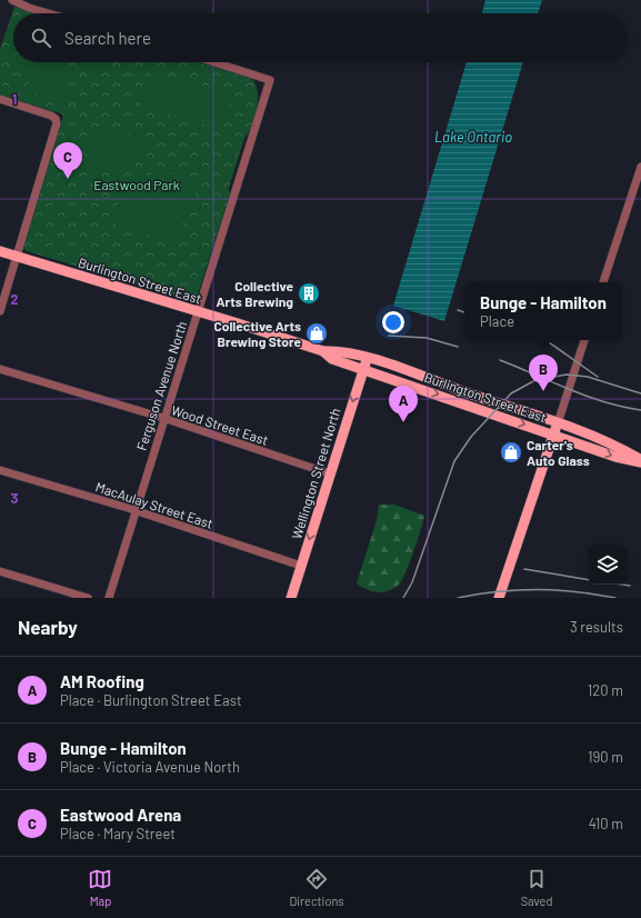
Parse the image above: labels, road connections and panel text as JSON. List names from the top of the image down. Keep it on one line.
{"streets":{"main road":["Burlington Street East","Wellington Street North"],"street":["Ferguson Avenue North","Wood Street East","MacAulay Street East"]},"crossings":[["Burlington Street East","Ferguson Avenue North"],["Burlington Street East","Wellington Street North"],["Ferguson Avenue North","Wood Street East"],["Ferguson Avenue North","MacAulay Street East"],["Wood Street East","Wellington Street North"],["Wellington Street North","MacAulay Street East"]],"one_way":["Wellington Street North"],"water":["Lake Ontario"],"parks":["Eastwood Park"],"places":{"building":["Collective Arts Brewing"],"shop":["Collective Arts Brewing Store","Carter's Auto Glass"]},"page":{"search":"Search here","pins":["C","B","A"],"popup":["Bunge - Hamilton","Place"],"heading":["Nearby","3 results"],"list":[{"mark":"A","name":"AM Roofing","note":"Place · Burlington Street East","value":"120 m"},{"mark":"B","name":"Bunge - Hamilton","note":"Place · Victoria Avenue North","value":"190 m"},{"mark":"C","name":"Eastwood Arena","note":"Place · Mary Street","value":"410 m"}],"nav":["Map","Directions","Saved"]},"grid":{"rows":["1","2","3"]}}
